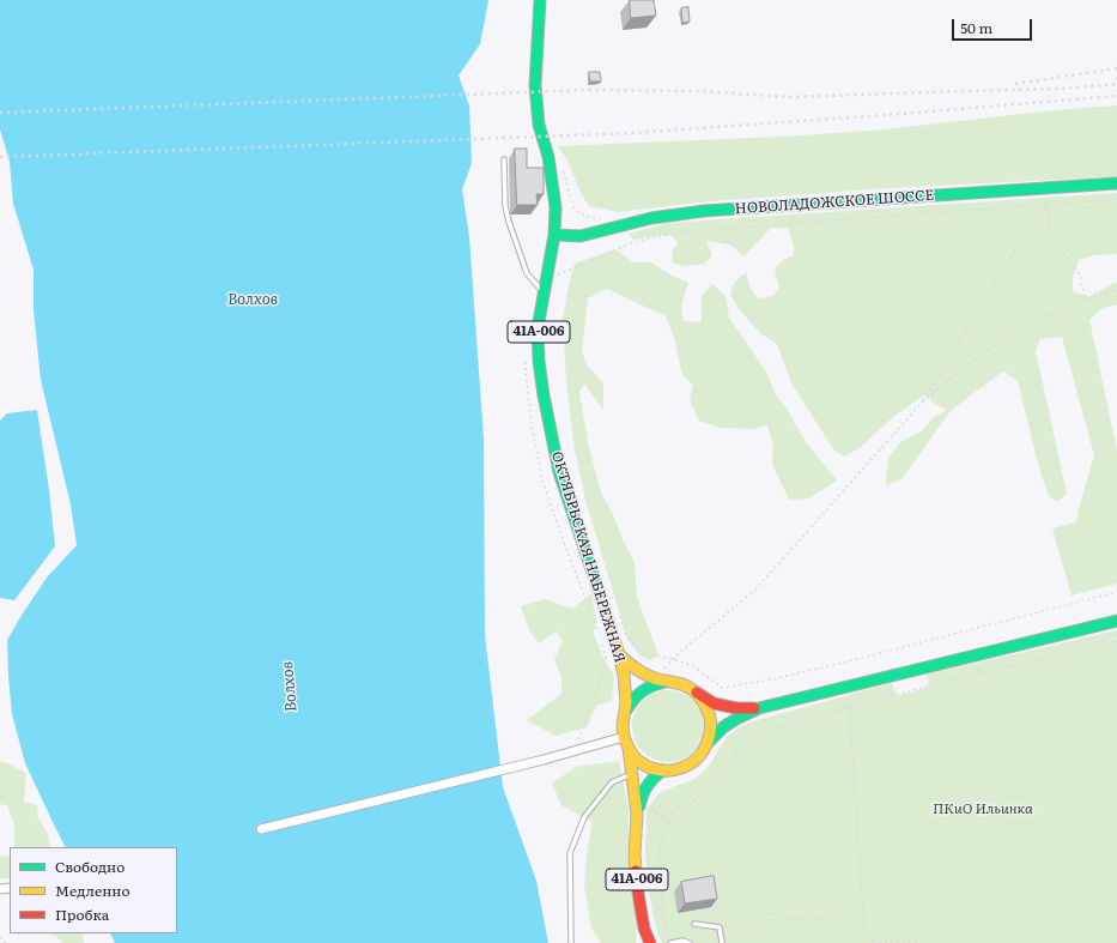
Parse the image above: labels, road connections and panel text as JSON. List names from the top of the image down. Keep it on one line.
{"streets":{"main road":["НОВОЛАДОЖСКОЕ ШОССЕ","41А-006","ОКТЯБРЬСКАЯ НАБЕРЕЖНАЯ"]},"crossings":[["НОВОЛАДОЖСКОЕ ШОССЕ","ОКТЯБРЬСКАЯ НАБЕРЕЖНАЯ"]],"water":["Волхов"],"parks":["ПКиО Ильинка"],"legend":["Свободно","Медленно","Пробка"],"scale_bar":"50 m"}
